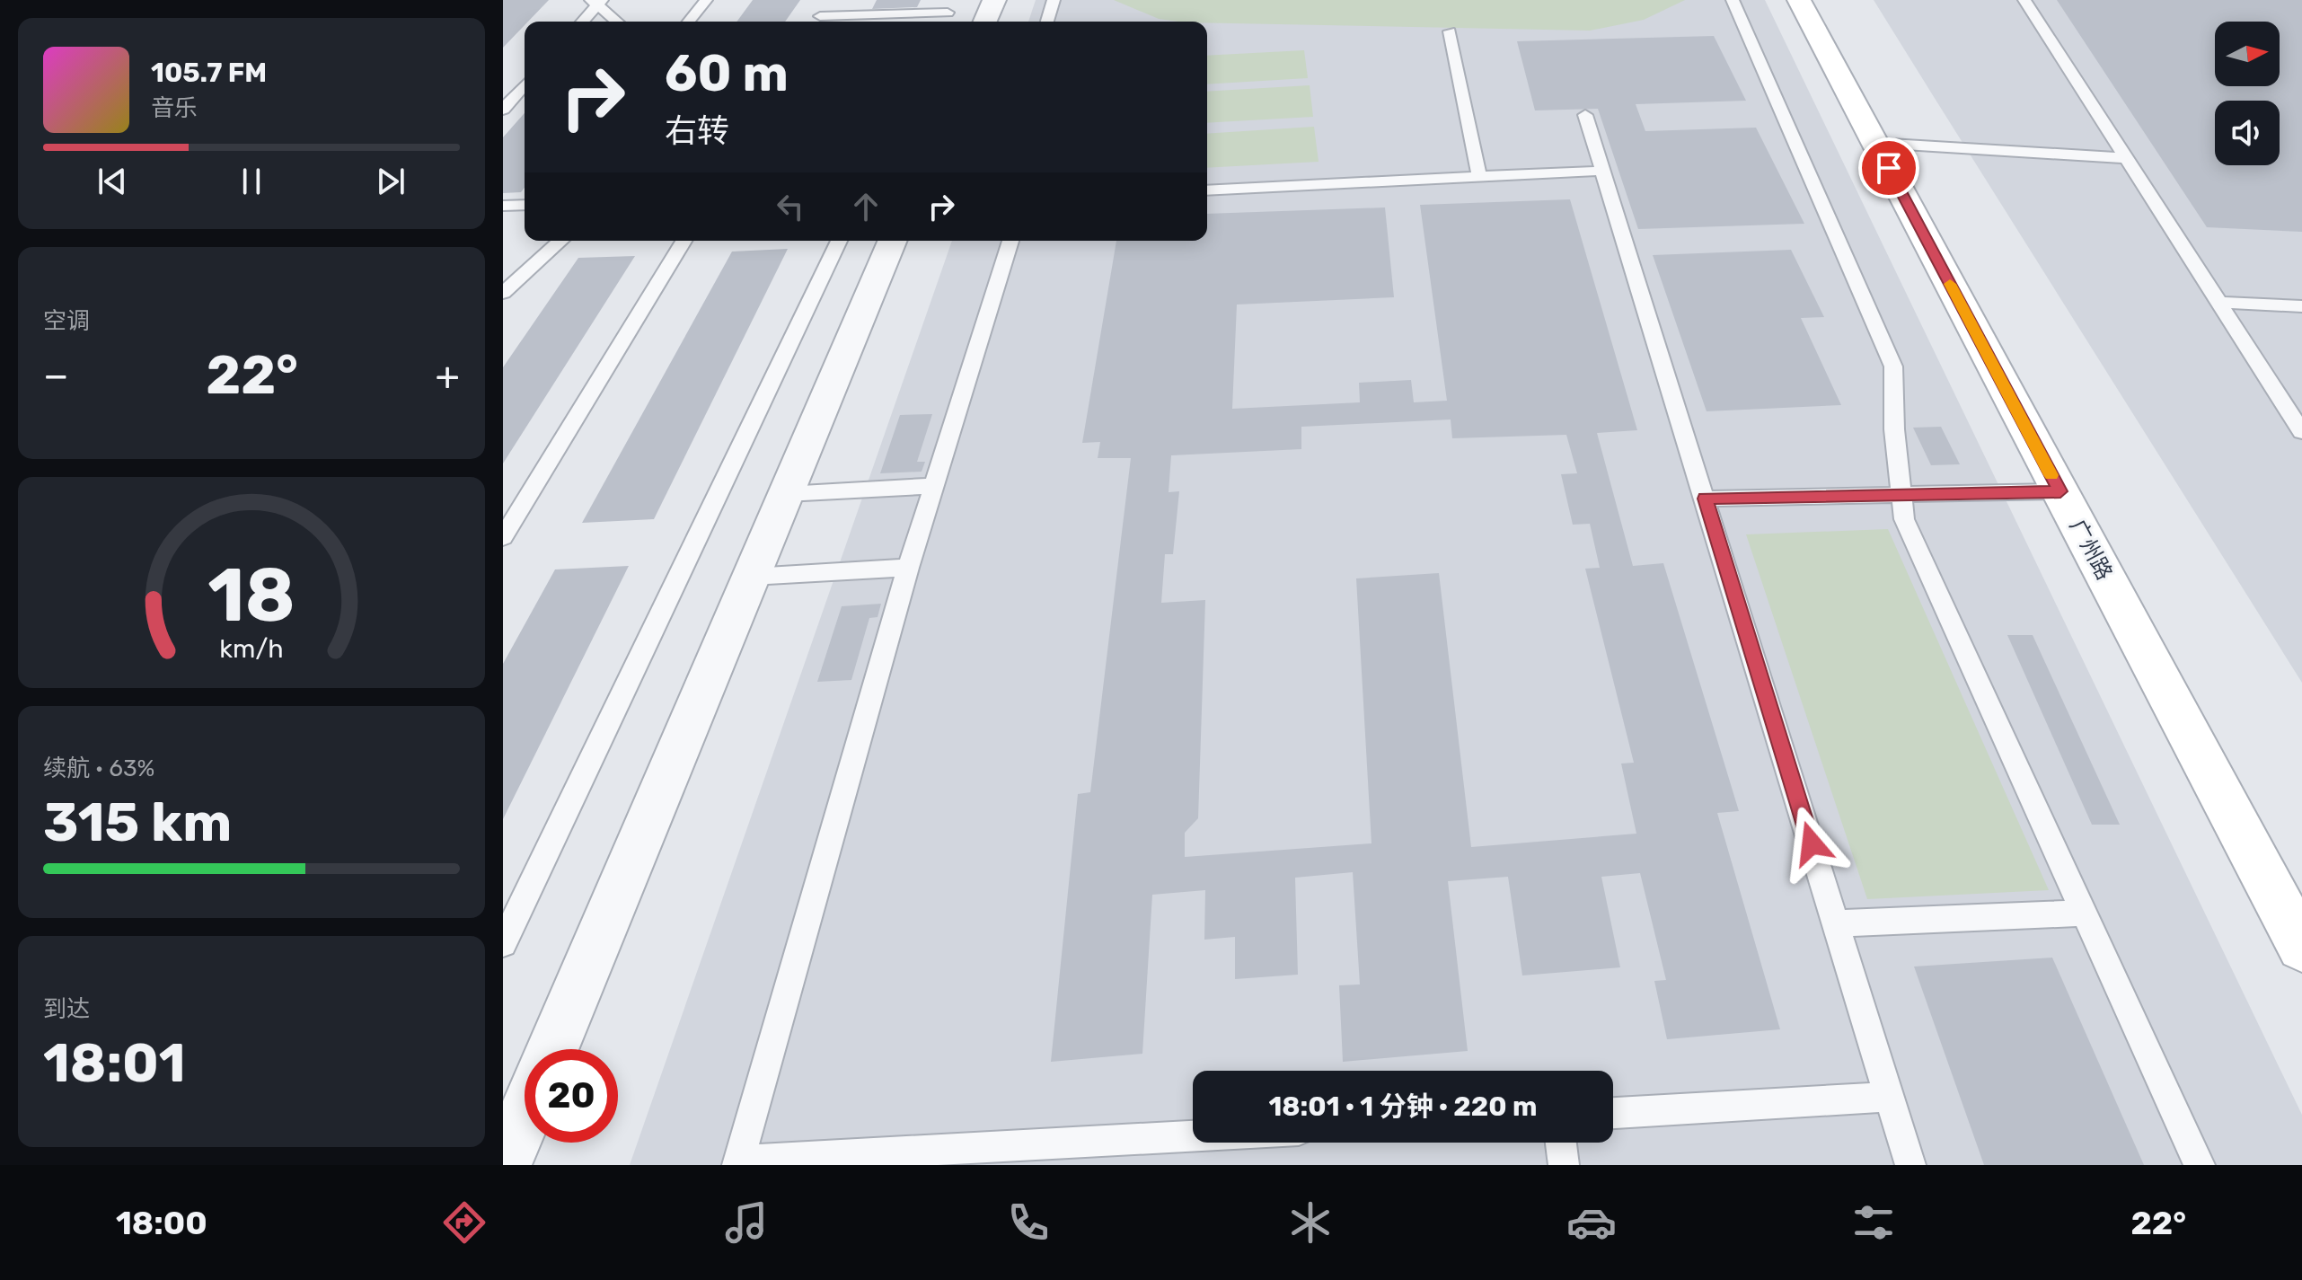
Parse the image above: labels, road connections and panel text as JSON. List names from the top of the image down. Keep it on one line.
{"streets":{"main road":["广州路"]},"north":"right","page":{"turn":["60 m","右转"],"song":["105.7 FM","音乐"],"tile":["空调",["续航 · 63%","315 km"],["到达","18:01"]],"heat":["−","22°","+"],"limit":"20","trip":"18:01 · 1 分钟 · 220 m","tabs":["18:00","22°"],"gauge":["18","km/h"]}}
